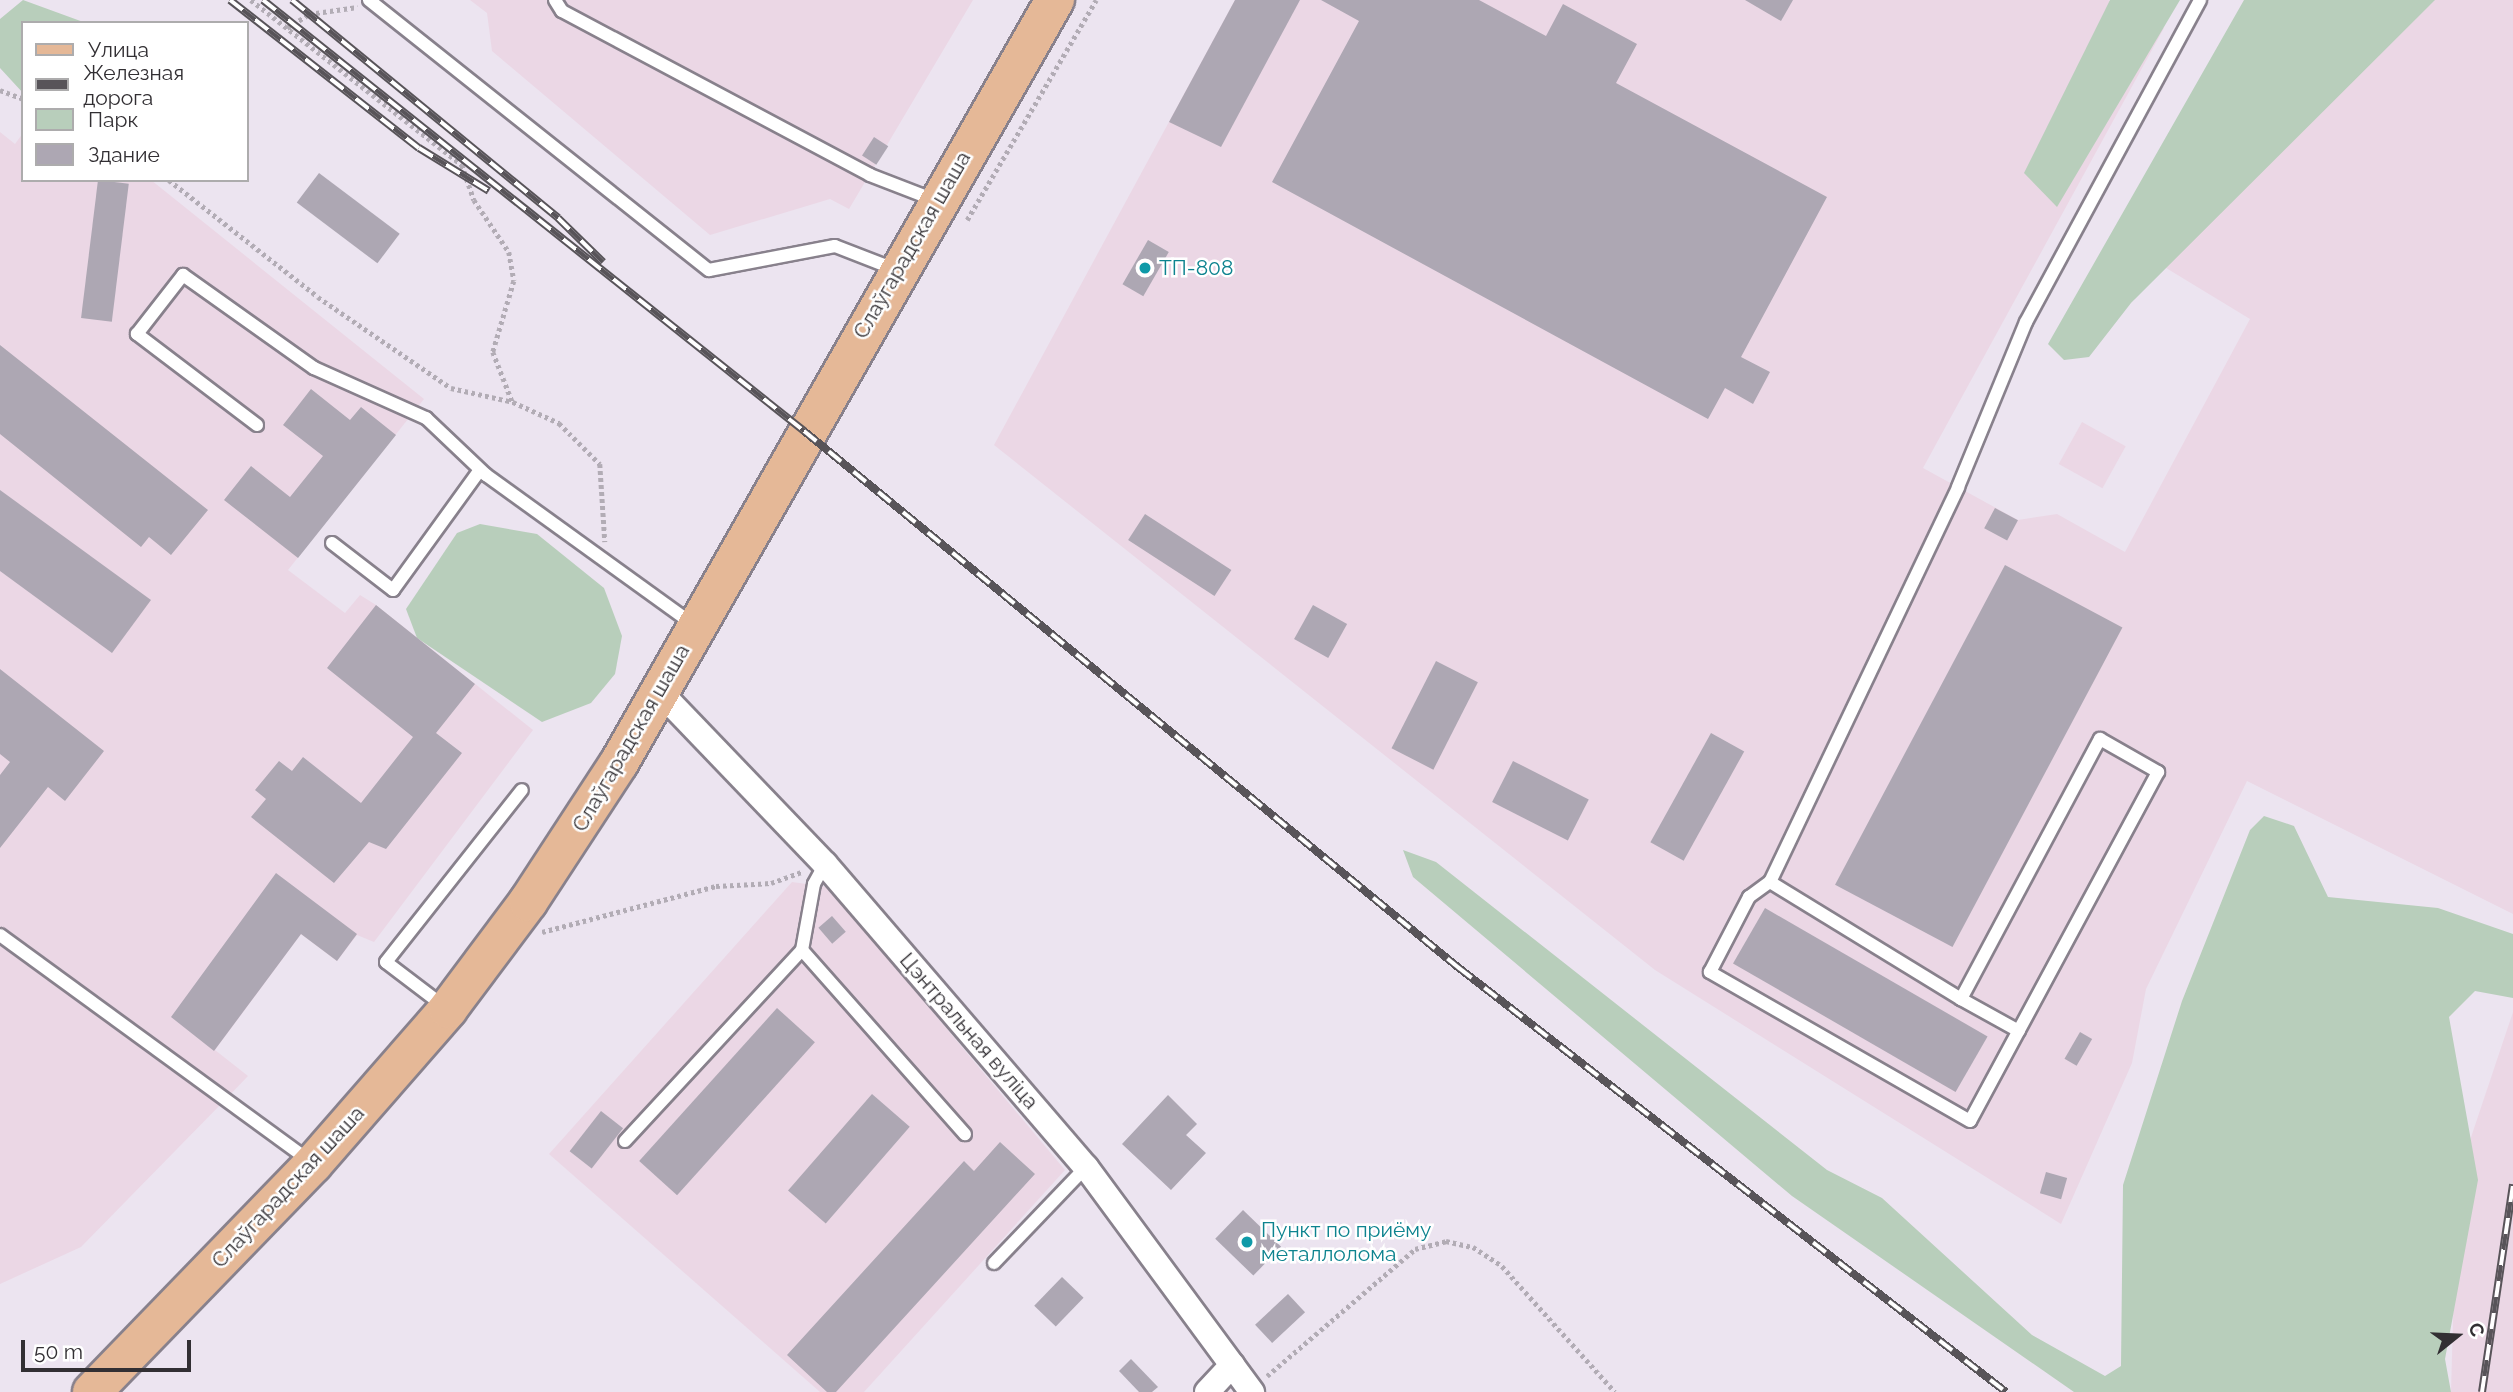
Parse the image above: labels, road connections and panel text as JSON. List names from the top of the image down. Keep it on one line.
{"streets":{"main road":["Слаўгарадская шаша"],"street":["Цэнтральная вуліца"]},"crossings":[["Слаўгарадская шаша","Цэнтральная вуліца"]],"places":["ТП-808","Пункт по приёму металлолома"],"legend":["Улица","Железная дорога","Парк","Здание"],"scale_bar":"50 m","north":"right"}
